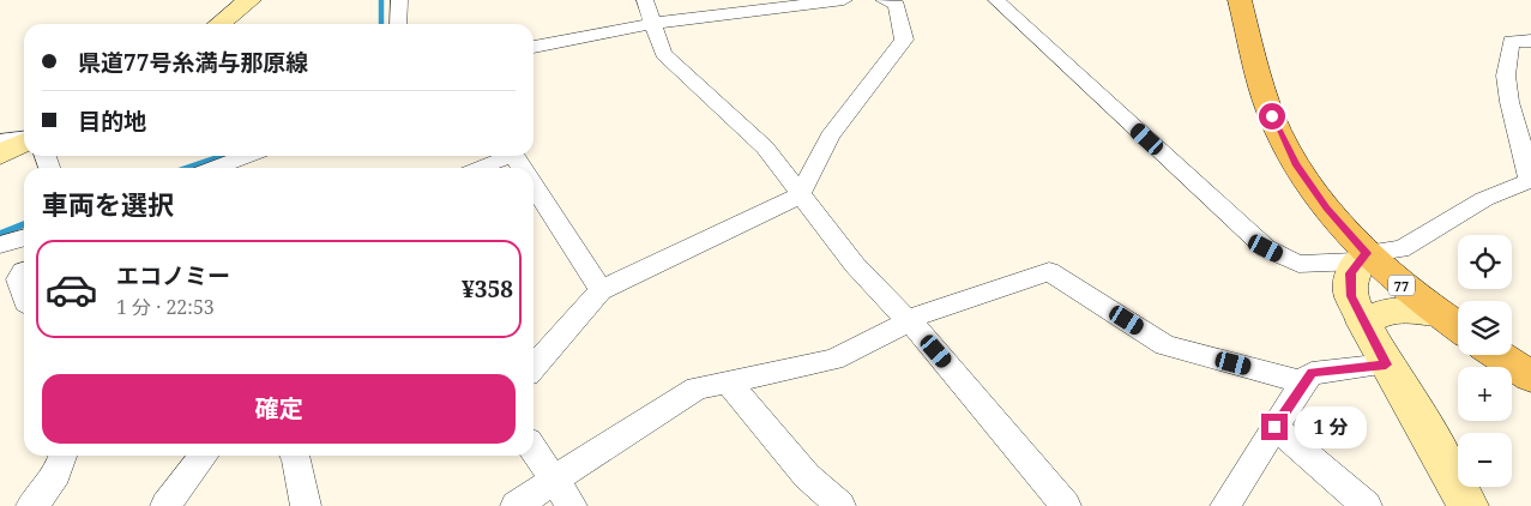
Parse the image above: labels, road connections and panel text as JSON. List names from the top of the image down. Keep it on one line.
{"streets":{"main road":["77"]},"page":{"banner":["県道77号糸満与那原線","目的地"],"heading":"車両を選択","map_buttons":["+","−"],"list":[{"name":"エコノミー","note":"1 分 · 22:53","value":"¥358"}],"buttons":"確定","bubble":"1 分"}}
